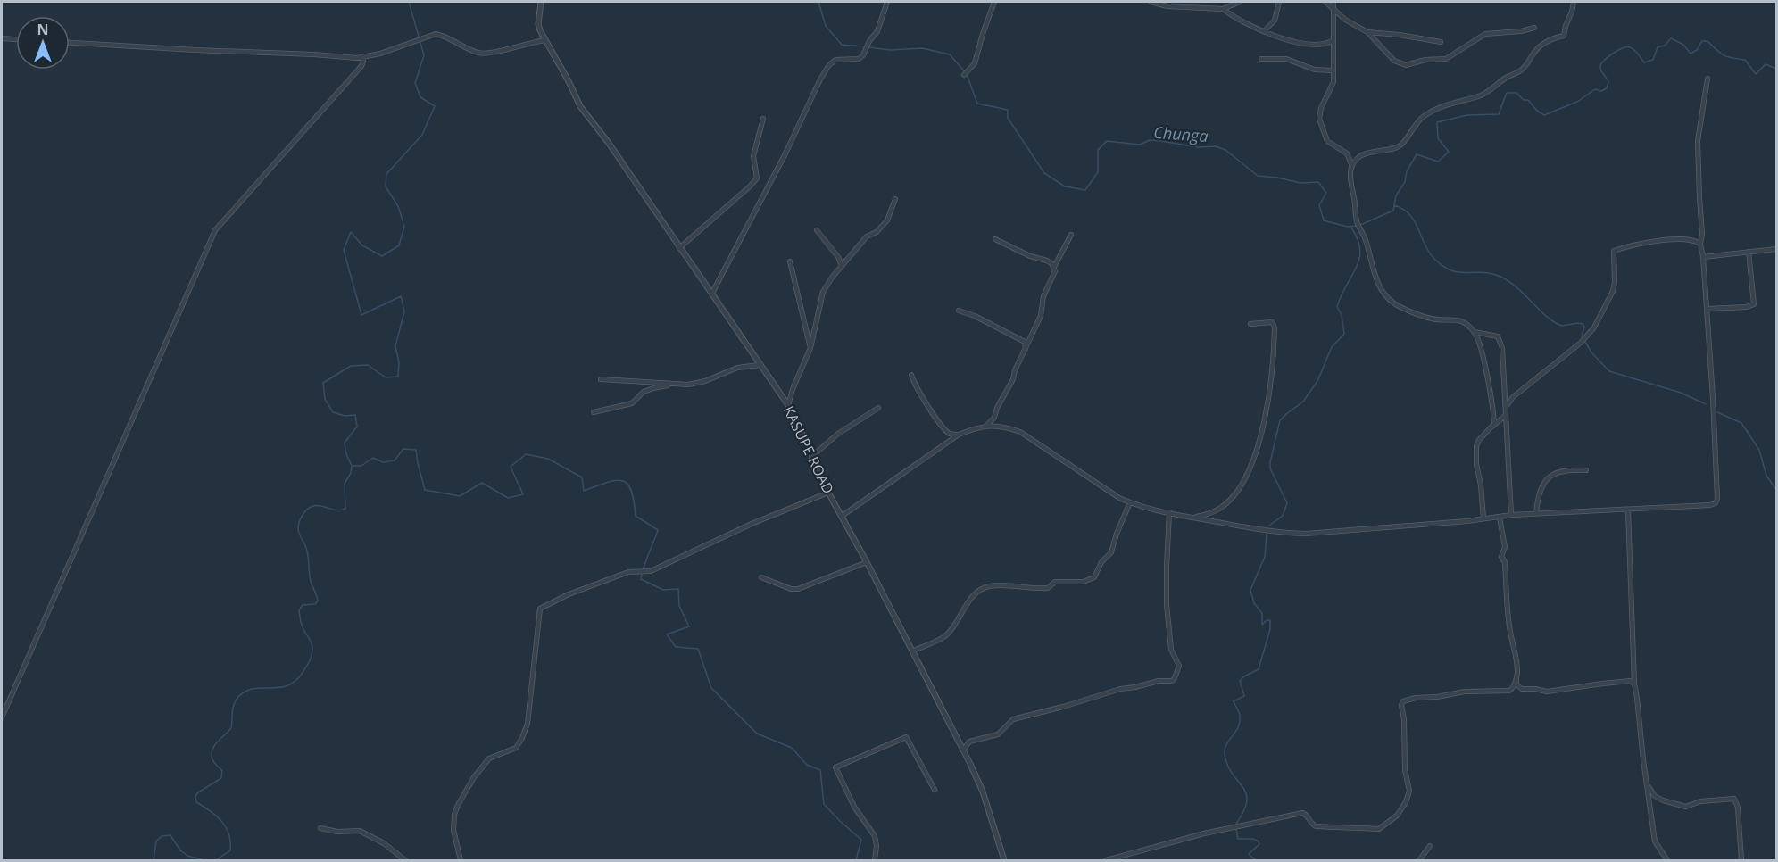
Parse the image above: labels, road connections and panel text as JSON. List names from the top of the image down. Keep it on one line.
{"streets":{"street":["KASUPE ROAD"]},"water":["Chunga"],"north":"top"}
